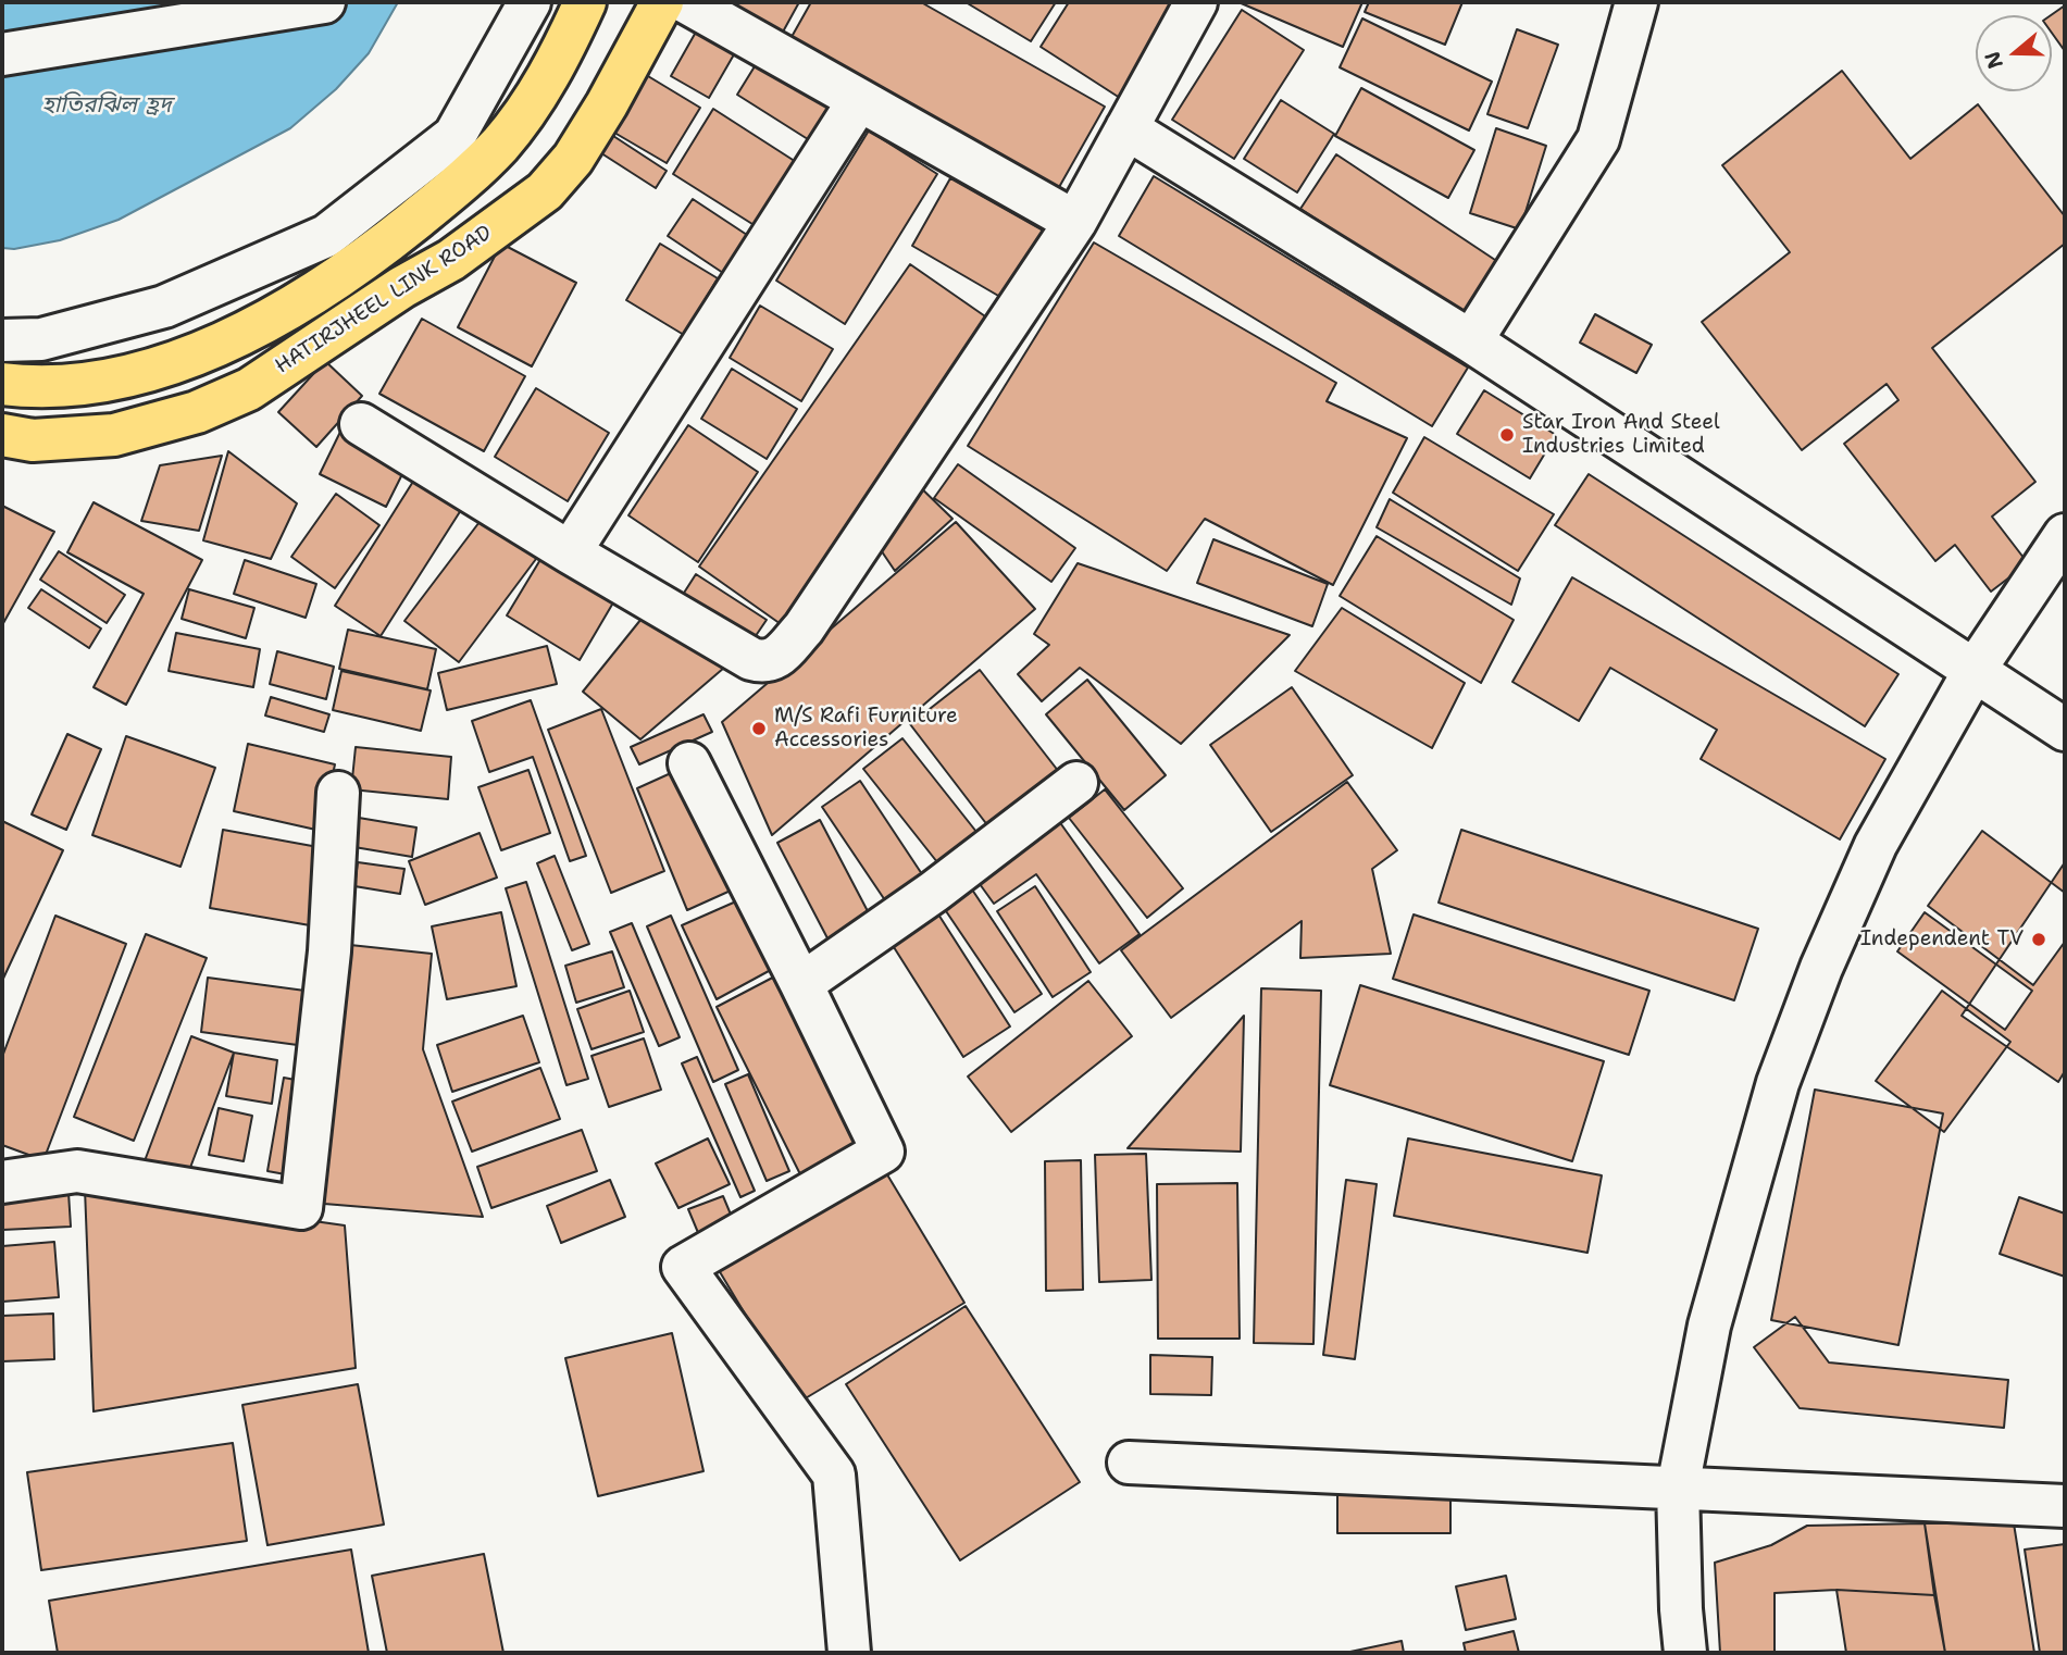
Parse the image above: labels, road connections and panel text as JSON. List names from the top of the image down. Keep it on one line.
{"streets":{"main road":["HATIRJHEEL LINK ROAD"]},"water":["হাতিরঝিল হ্রদ"],"places":["Star Iron And Steel Industries Limited","M/S Rafi Furniture Accessories","Independent TV"],"north":"left"}
